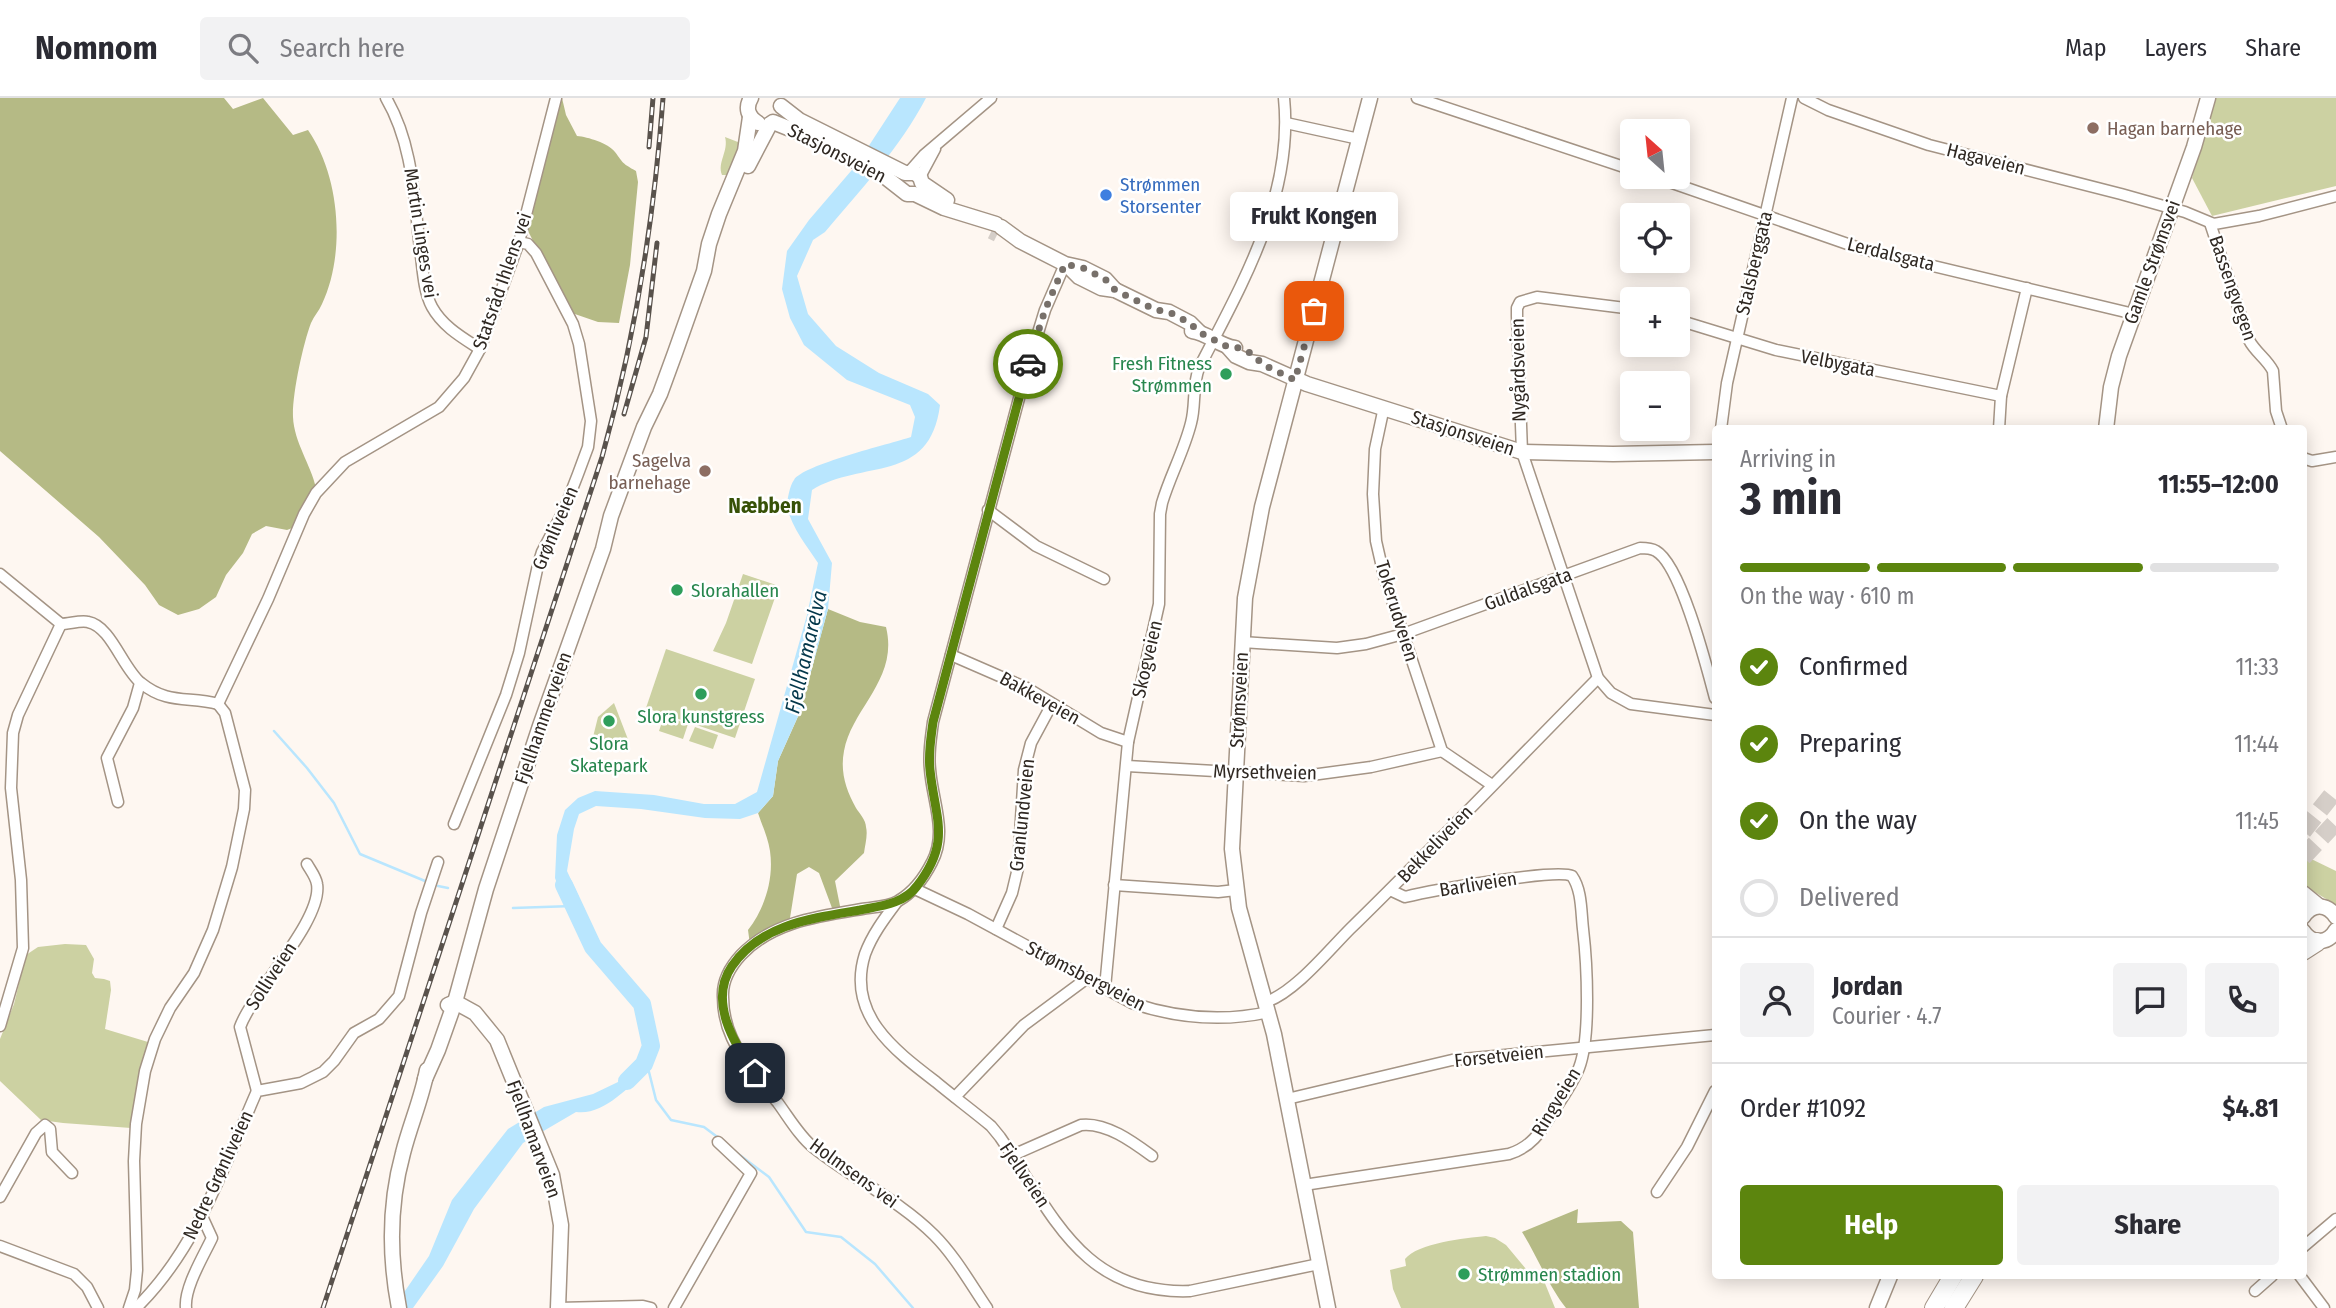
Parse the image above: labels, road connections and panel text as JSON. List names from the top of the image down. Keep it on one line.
{"streets":{"main road":["Stasjonsveien","Gamle Strømsvei","Strømsveien","Fjellhammerveien","Fjellhamarveien"],"street":["Hagaveien","Martin Linges vei","Lerdalsgata","Stalsberggata","Statsråd Ihlens vei","Bassengvegen","Velbygata","Nygårdsveien","Grønliveien","Guldalsgata","Tokerudveien","Skogveien","Bakkeveien","Myrsethveien","Granlundveien","Bekkeliveien","Barliveien","Solliveien","Strømsbergveien","Forsetveien","Ringveien","Holmsens vei","Nedre Grønliveien","Fjellveien"]},"crossings":[["Stasjonsveien","Nygårdsveien"],["Stasjonsveien","Tokerudveien"],["Stasjonsveien","Skogveien"],["Stasjonsveien","Strømsveien"],["Stasjonsveien","Fjellhammerveien"],["Stasjonsveien","Holmsens vei"],["Hagaveien","Gamle Strømsvei"],["Hagaveien","Bassengvegen"],["Martin Linges vei","Statsråd Ihlens vei"],["Lerdalsgata","Gamle Strømsvei"],["Lerdalsgata","Stalsberggata"],["Stalsberggata","Velbygata"],["Statsråd Ihlens vei","Grønliveien"],["Nygårdsveien","Guldalsgata"],["Nygårdsveien","Bekkeliveien"],["Guldalsgata","Tokerudveien"],["Guldalsgata","Strømsveien"],["Tokerudveien","Myrsethveien"],["Skogveien","Bakkeveien"],["Skogveien","Myrsethveien"],["Skogveien","Strømsbergveien"],["Bakkeveien","Granlundveien"],["Bakkeveien","Holmsens vei"],["Strømsveien","Myrsethveien"],["Strømsveien","Bekkeliveien"],["Strømsveien","Strømsbergveien"],["Strømsveien","Forsetveien"],["Strømsveien","Ringveien"],["Strømsveien","Fjellveien"],["Fjellhammerveien","Fjellhamarveien"],["Granlundveien","Strømsbergveien"],["Bekkeliveien","Barliveien"],["Bekkeliveien","Strømsbergveien"],["Barliveien","Ringveien"],["Solliveien","Nedre Grønliveien"],["Strømsbergveien","Holmsens vei"],["Forsetveien","Ringveien"],["Holmsens vei","Fjellveien"]],"districts":["Næbben"],"water":["Fjellhamarelva"],"places":["Hagan barnehage","Strømmen Storsenter","Frukt Kongen","Fresh Fitness Strømmen","Sagelva barnehage","Slorahallen","Slora kunstgress","Slora Skatepark","Strømmen stadion"],"north":"top left","page":{"header":"Nomnom","search":"Search here","nav":["Map","Layers","Share"],"map_buttons":["+","−"],"bubble":"Frukt Kongen","heading":["3 min","Arriving in","11:55–12:00"],"panel":["Jordan","Courier · 4.7","Order #1092","$4.81"],"bar":"On the way · 610 m","list":[["Confirmed","11:33"],["Preparing","11:44"],["On the way","11:45"],"Delivered"],"buttons":["Help","Share"]}}
